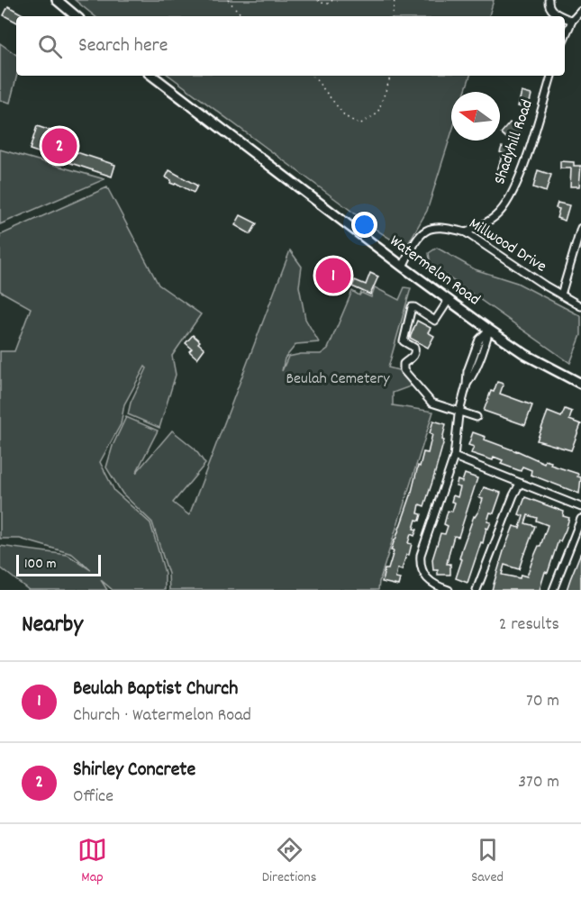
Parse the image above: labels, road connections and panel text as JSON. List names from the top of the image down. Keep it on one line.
{"streets":{"main road":["Watermelon Road"],"street":["Shadyhill Road","Millwood Drive"]},"crossings":[["Shadyhill Road","Millwood Drive"],["Millwood Drive","Watermelon Road"]],"parks":["Beulah Cemetery"],"scale_bar":"100 m","north":"left","page":{"search":"Search here","pins":["2","1"],"scale":"100 m","heading":["Nearby","2 results"],"list":[{"mark":"1","name":"Beulah Baptist Church","note":"Church · Watermelon Road","value":"70 m"},{"mark":"2","name":"Shirley Concrete","note":"Office","value":"370 m"}],"nav":["Map","Directions","Saved"]}}
